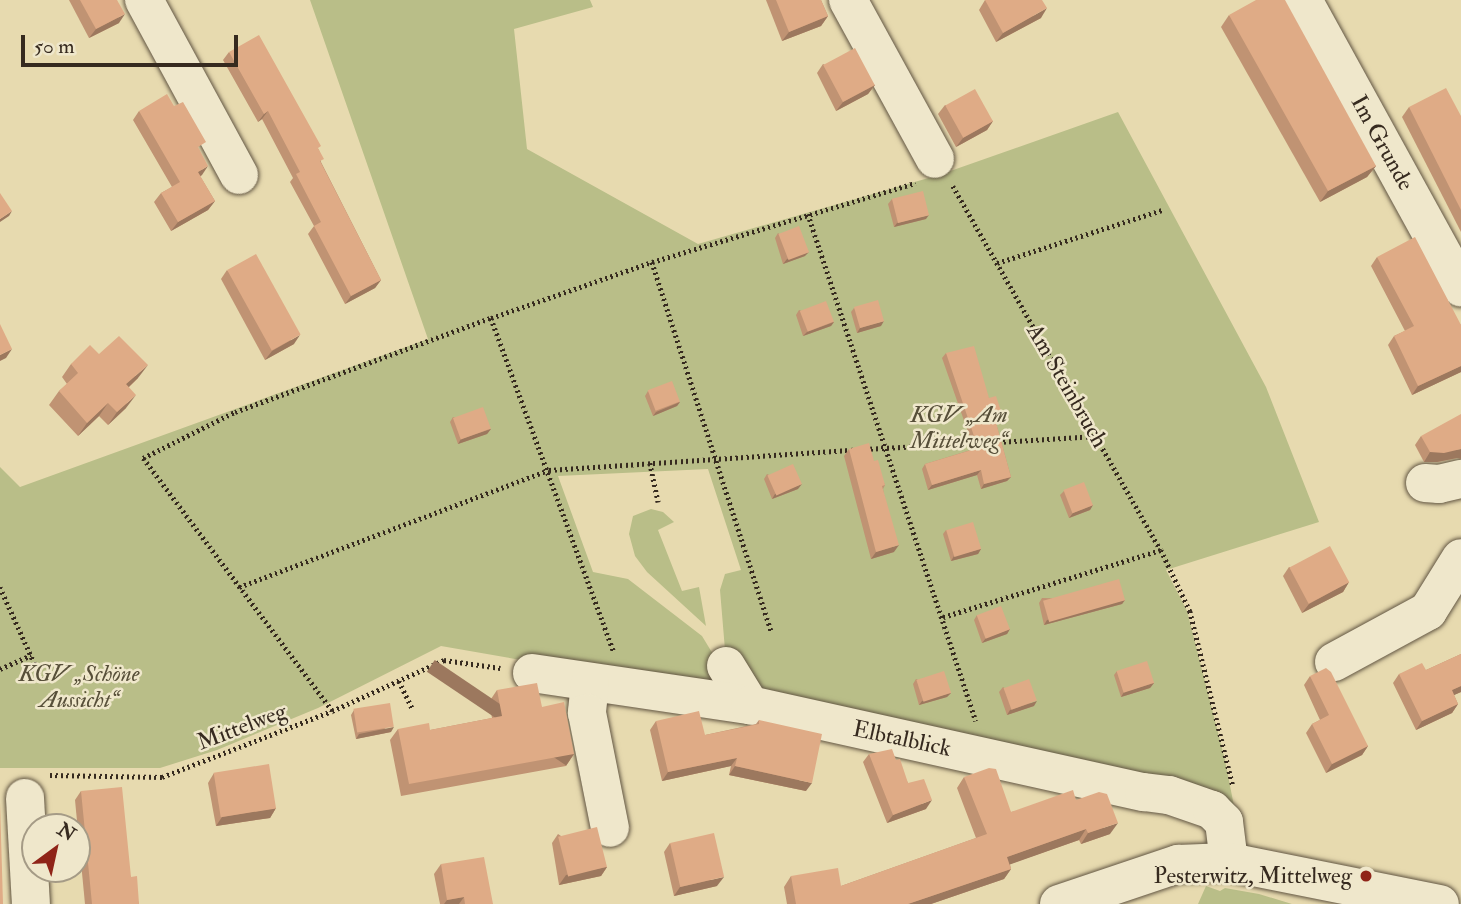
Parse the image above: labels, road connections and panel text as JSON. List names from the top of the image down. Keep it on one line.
{"streets":{"street":["Im Grunde","Elbtalblick"],"path":["Am Steinbruch","Mittelweg"]},"parks":["KGV „Am Mittelweg“","KGV „Schöne Aussicht“"],"places":["Pesterwitz, Mittelweg"],"scale_bar":"50 m","north":"top right"}
